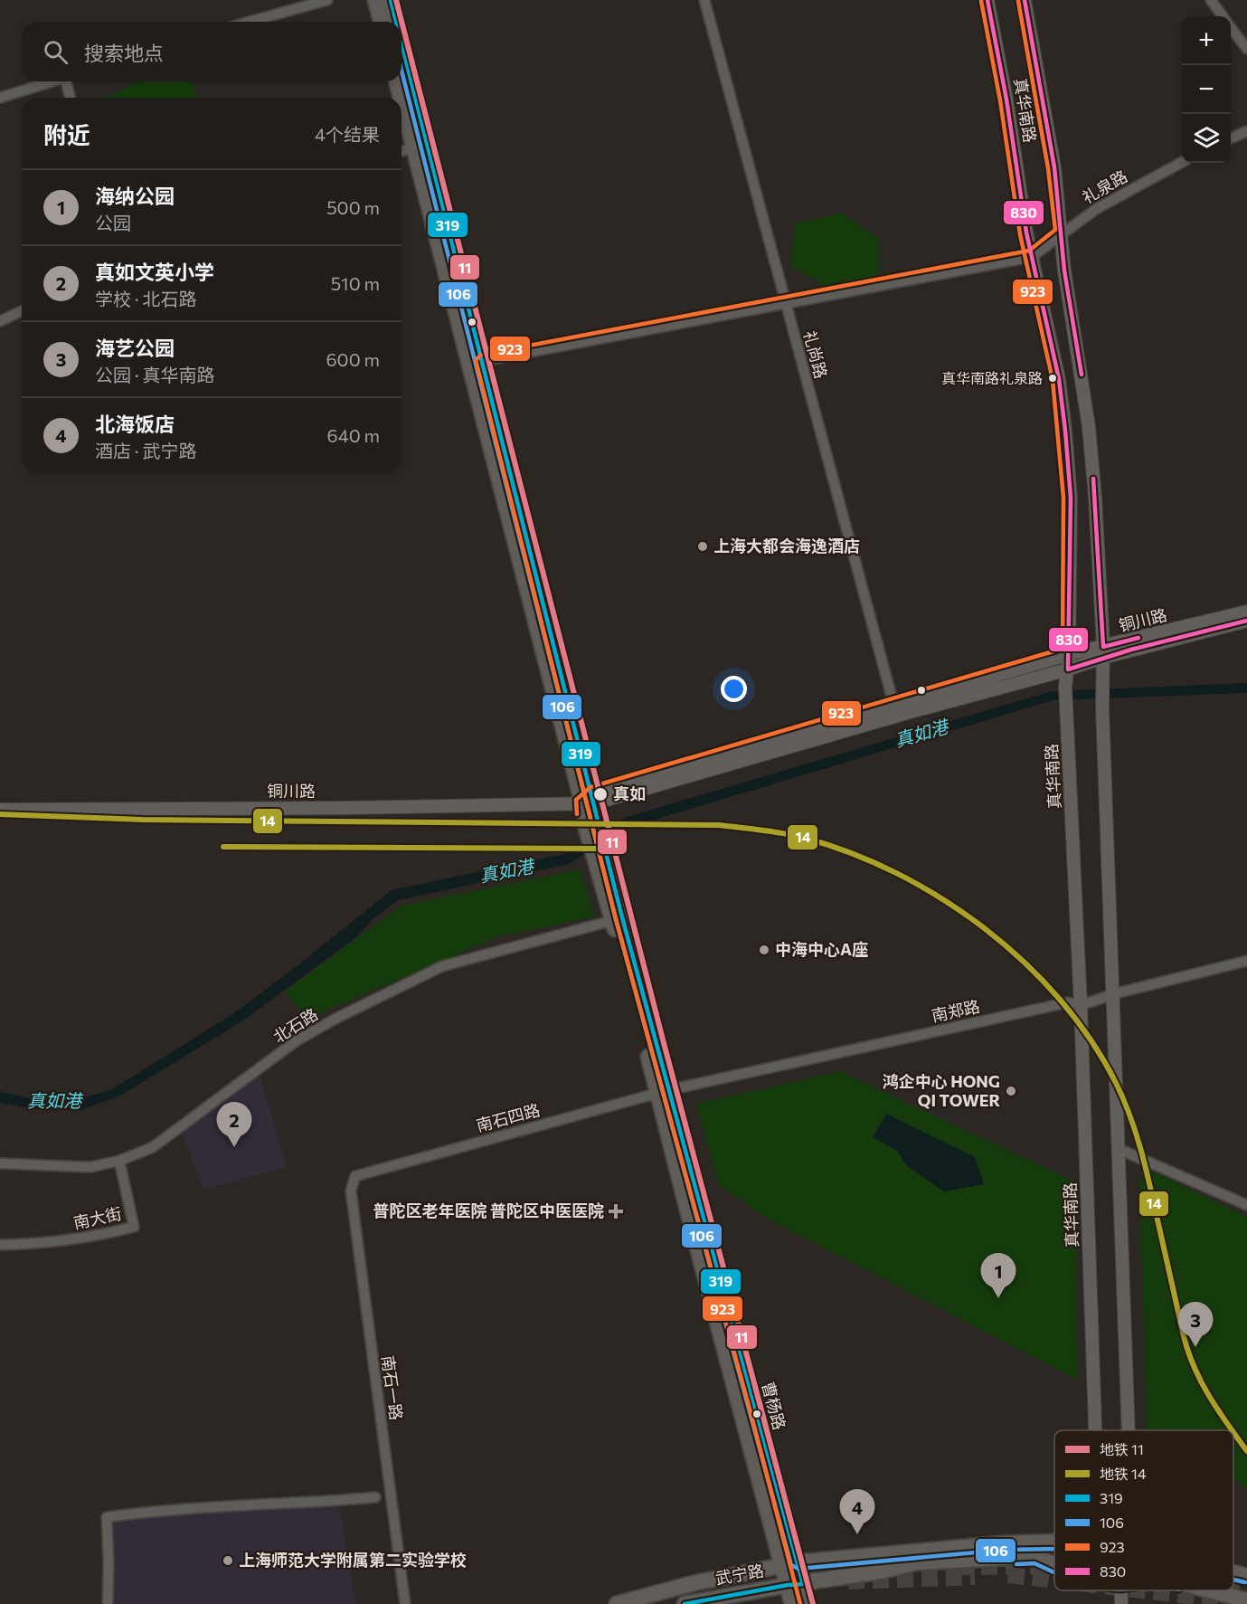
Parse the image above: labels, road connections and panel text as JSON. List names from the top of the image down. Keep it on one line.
{"streets":{"main road":["真华南路","铜川路","曹杨路","武宁路"],"street":["礼泉路","礼尚路","南郑路","北石路","南石四路","南大街","南石一路"]},"crossings":[["真华南路","礼泉路"],["真华南路","铜川路"],["真华南路","南郑路"],["礼泉路","礼尚路"],["礼尚路","铜川路"],["铜川路","曹杨路"],["南郑路","南石四路"],["南郑路","曹杨路"],["北石路","南大街"],["北石路","曹杨路"],["南石四路","南石一路"],["南石四路","曹杨路"],["曹杨路","武宁路"]],"water":["真如港"],"places":{"other":["真华南路礼泉路","上海大都会海逸酒店","真如","中海中心A座","鸿企中心 HONG QI TOWER","上海师范大学附属第二实验学校"],"health":["普陀区老年医院 普陀区中医医院"]},"lines":["metro line 11","transit line 319","transit line 830","transit line 923","transit line 106","metro line 14"],"legend":["地铁 11","地铁 14","319","106","923","830"],"page":{"map_buttons":["+","−"],"search":"搜索地点","heading":["附近","4个结果"],"list":[{"mark":"1","name":"海纳公园","note":"公园","value":"500 m"},{"mark":"2","name":"真如文英小学","note":"学校 · 北石路","value":"510 m"},{"mark":"3","name":"海艺公园","note":"公园 · 真华南路","value":"600 m"},{"mark":"4","name":"北海饭店","note":"酒店 · 武宁路","value":"640 m"}],"pins":["2","1","3","4"]}}
